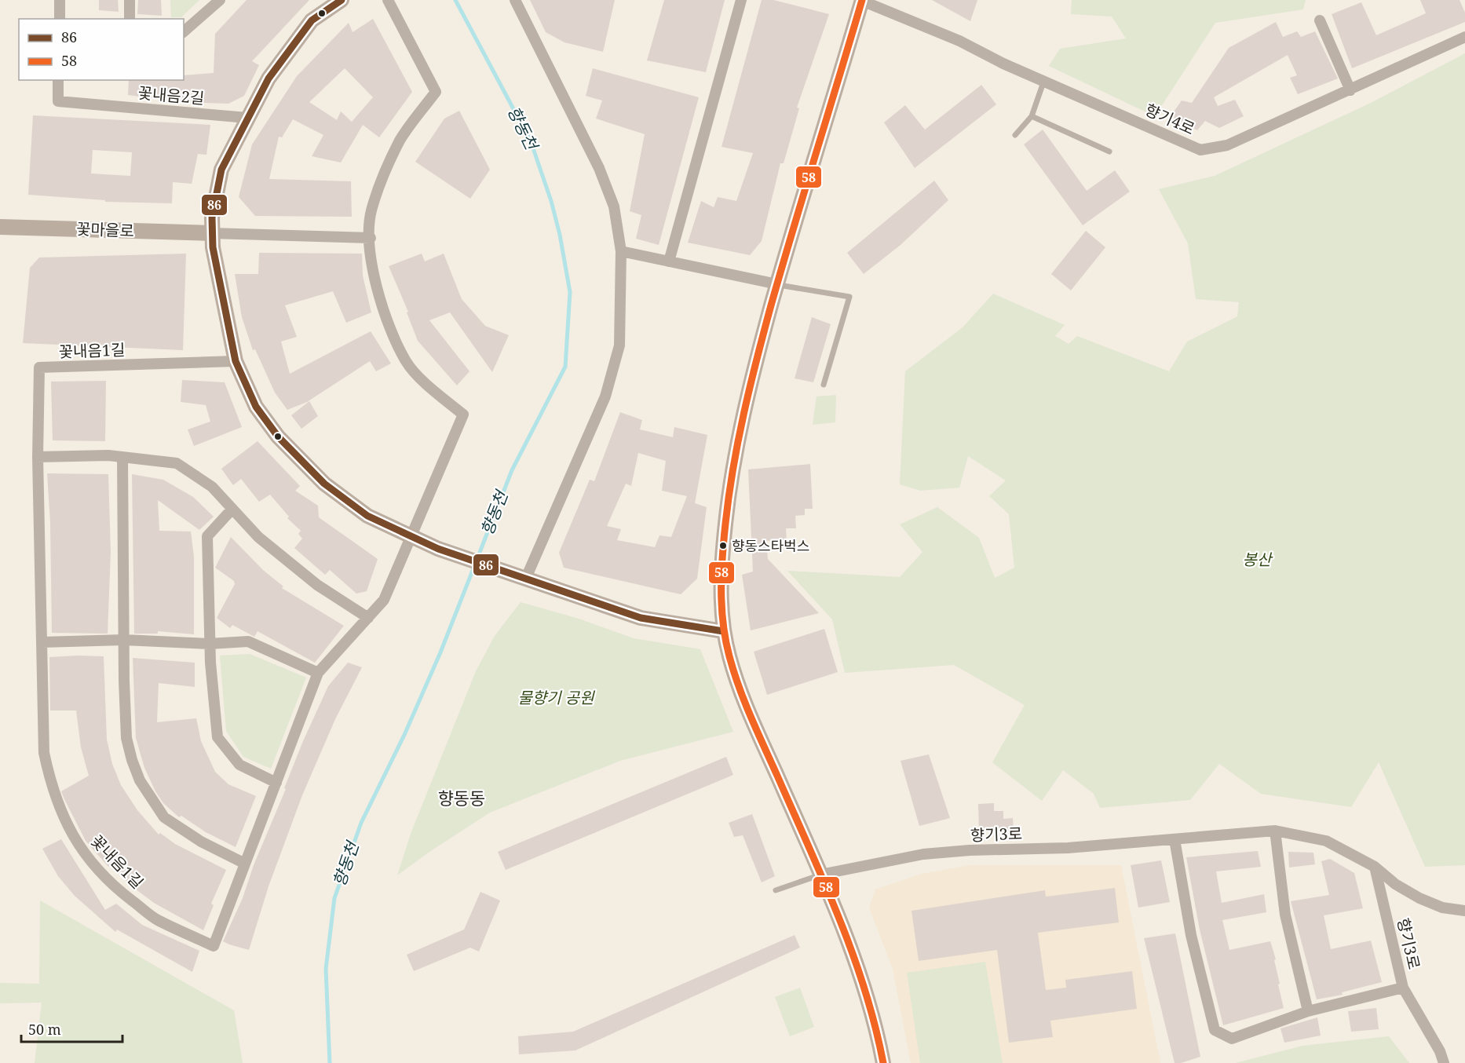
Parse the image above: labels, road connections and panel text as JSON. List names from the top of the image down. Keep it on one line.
{"streets":{"street":["꽃내음2길","향기4로","꽃마을로","꽃내음1길","향기3로"]},"crossings":[["꽃마을로","꽃내음1길"]],"districts":["향동동"],"water":["향동천"],"parks":["봉산","물향기 공원"],"places":["향동스타벅스"],"lines":["transit line 86","transit line 58"],"legend":["86","58"],"scale_bar":"50 m"}
